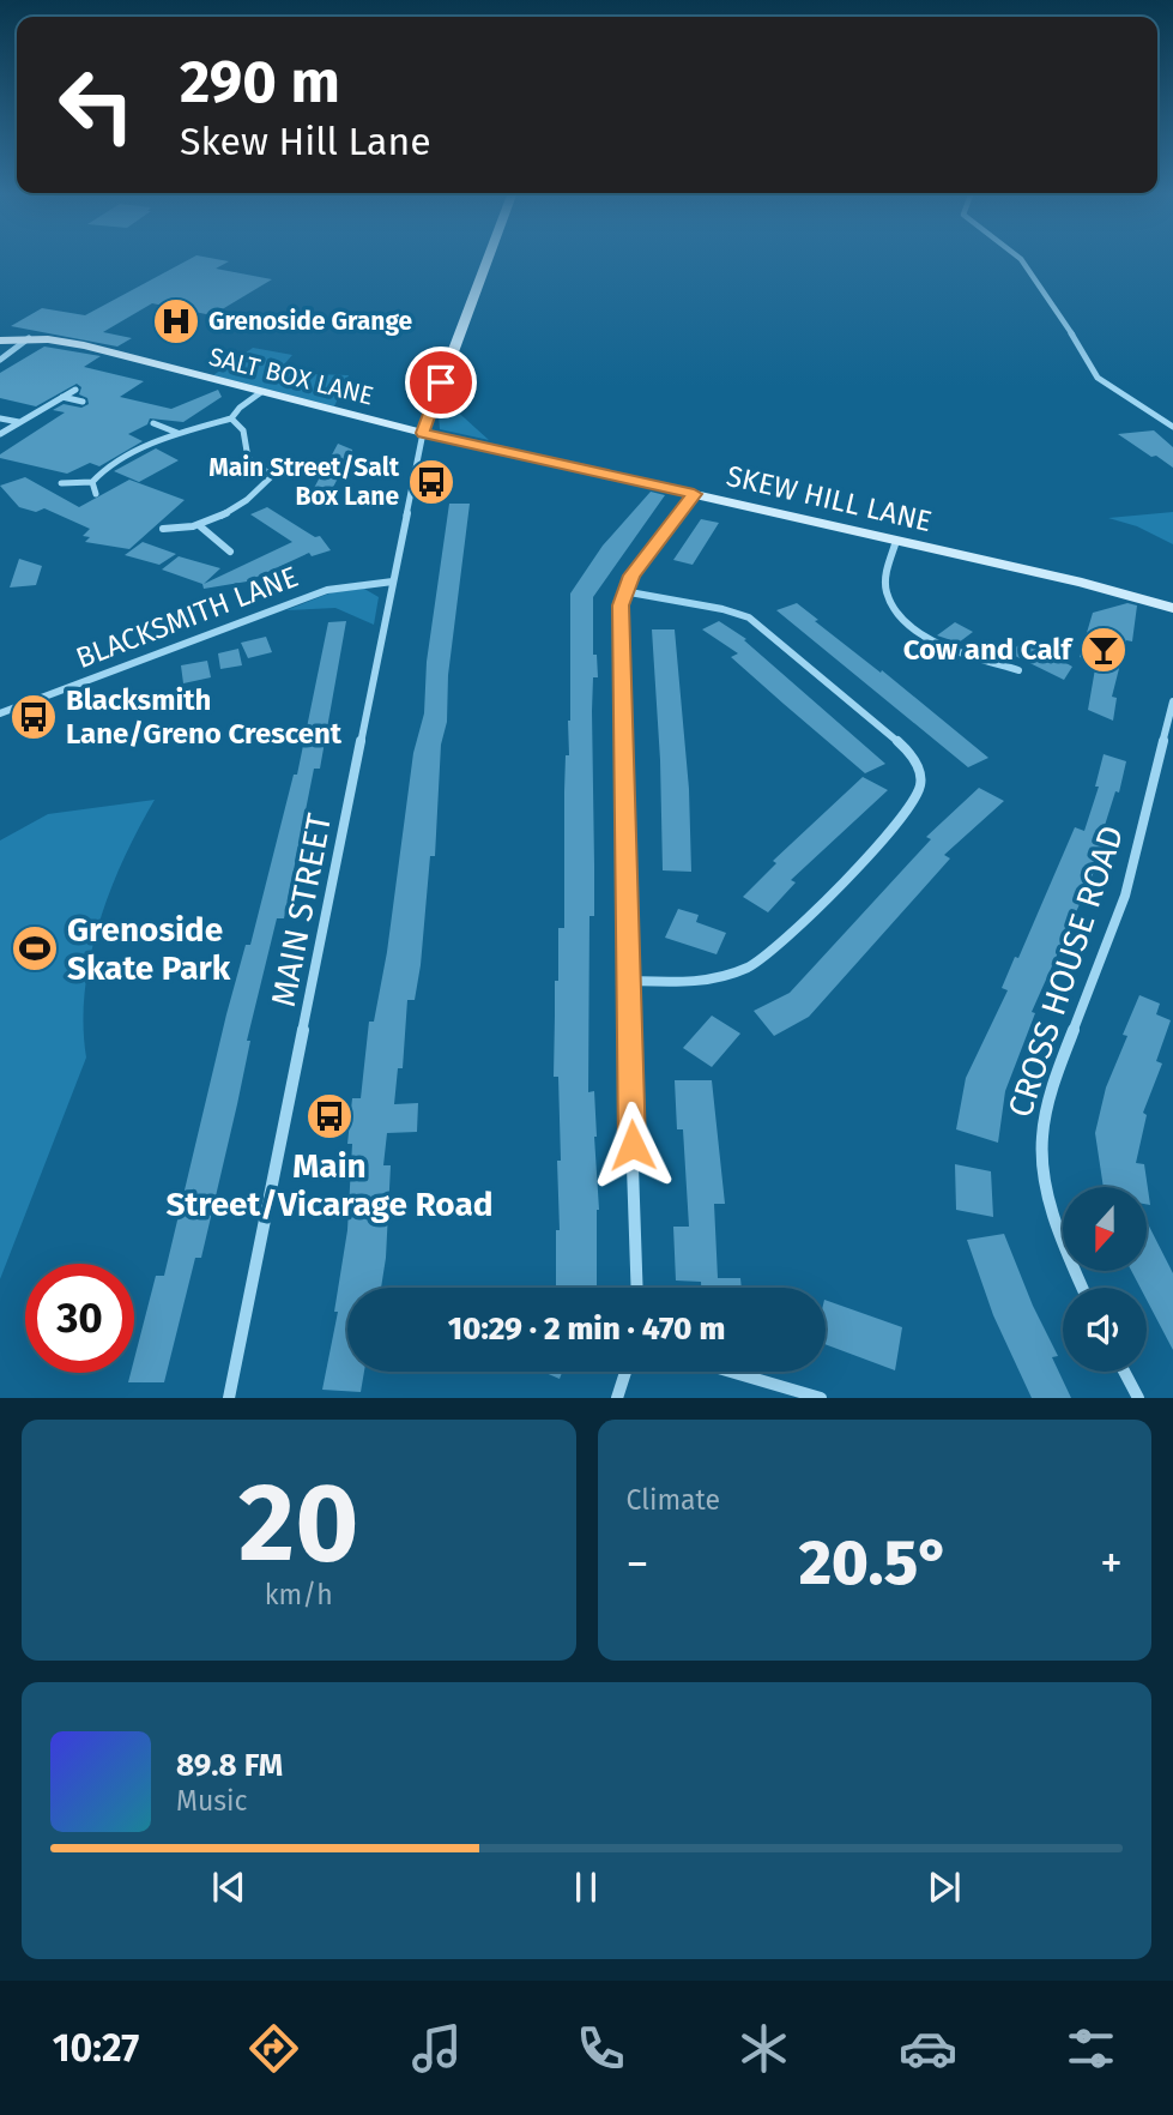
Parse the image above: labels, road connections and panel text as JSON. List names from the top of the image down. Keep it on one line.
{"streets":{"street":["SALT BOX LANE","SKEW HILL LANE","BLACKSMITH LANE","MAIN STREET","CROSS HOUSE ROAD"]},"crossings":[["SALT BOX LANE","SKEW HILL LANE"],["SALT BOX LANE","MAIN STREET"],["SKEW HILL LANE","MAIN STREET"],["BLACKSMITH LANE","MAIN STREET"]],"places":{"hospital":["Grenoside Grange"],"bus stop":["Main Street/Salt Box Lane","Blacksmith Lane/Greno Crescent","Main Street/Vicarage Road"],"bar":["Cow and Calf"],"sports":["Grenoside Skate Park"]},"north":"bottom","page":{"turn":["290 m","Skew Hill Lane"],"limit":"30","trip":"10:29 · 2 min · 470 m","tile":[["20","km/h"],"Climate"],"heat":["−","20.5°","+"],"song":["89.8 FM","Music"],"tabs":"10:27"}}
